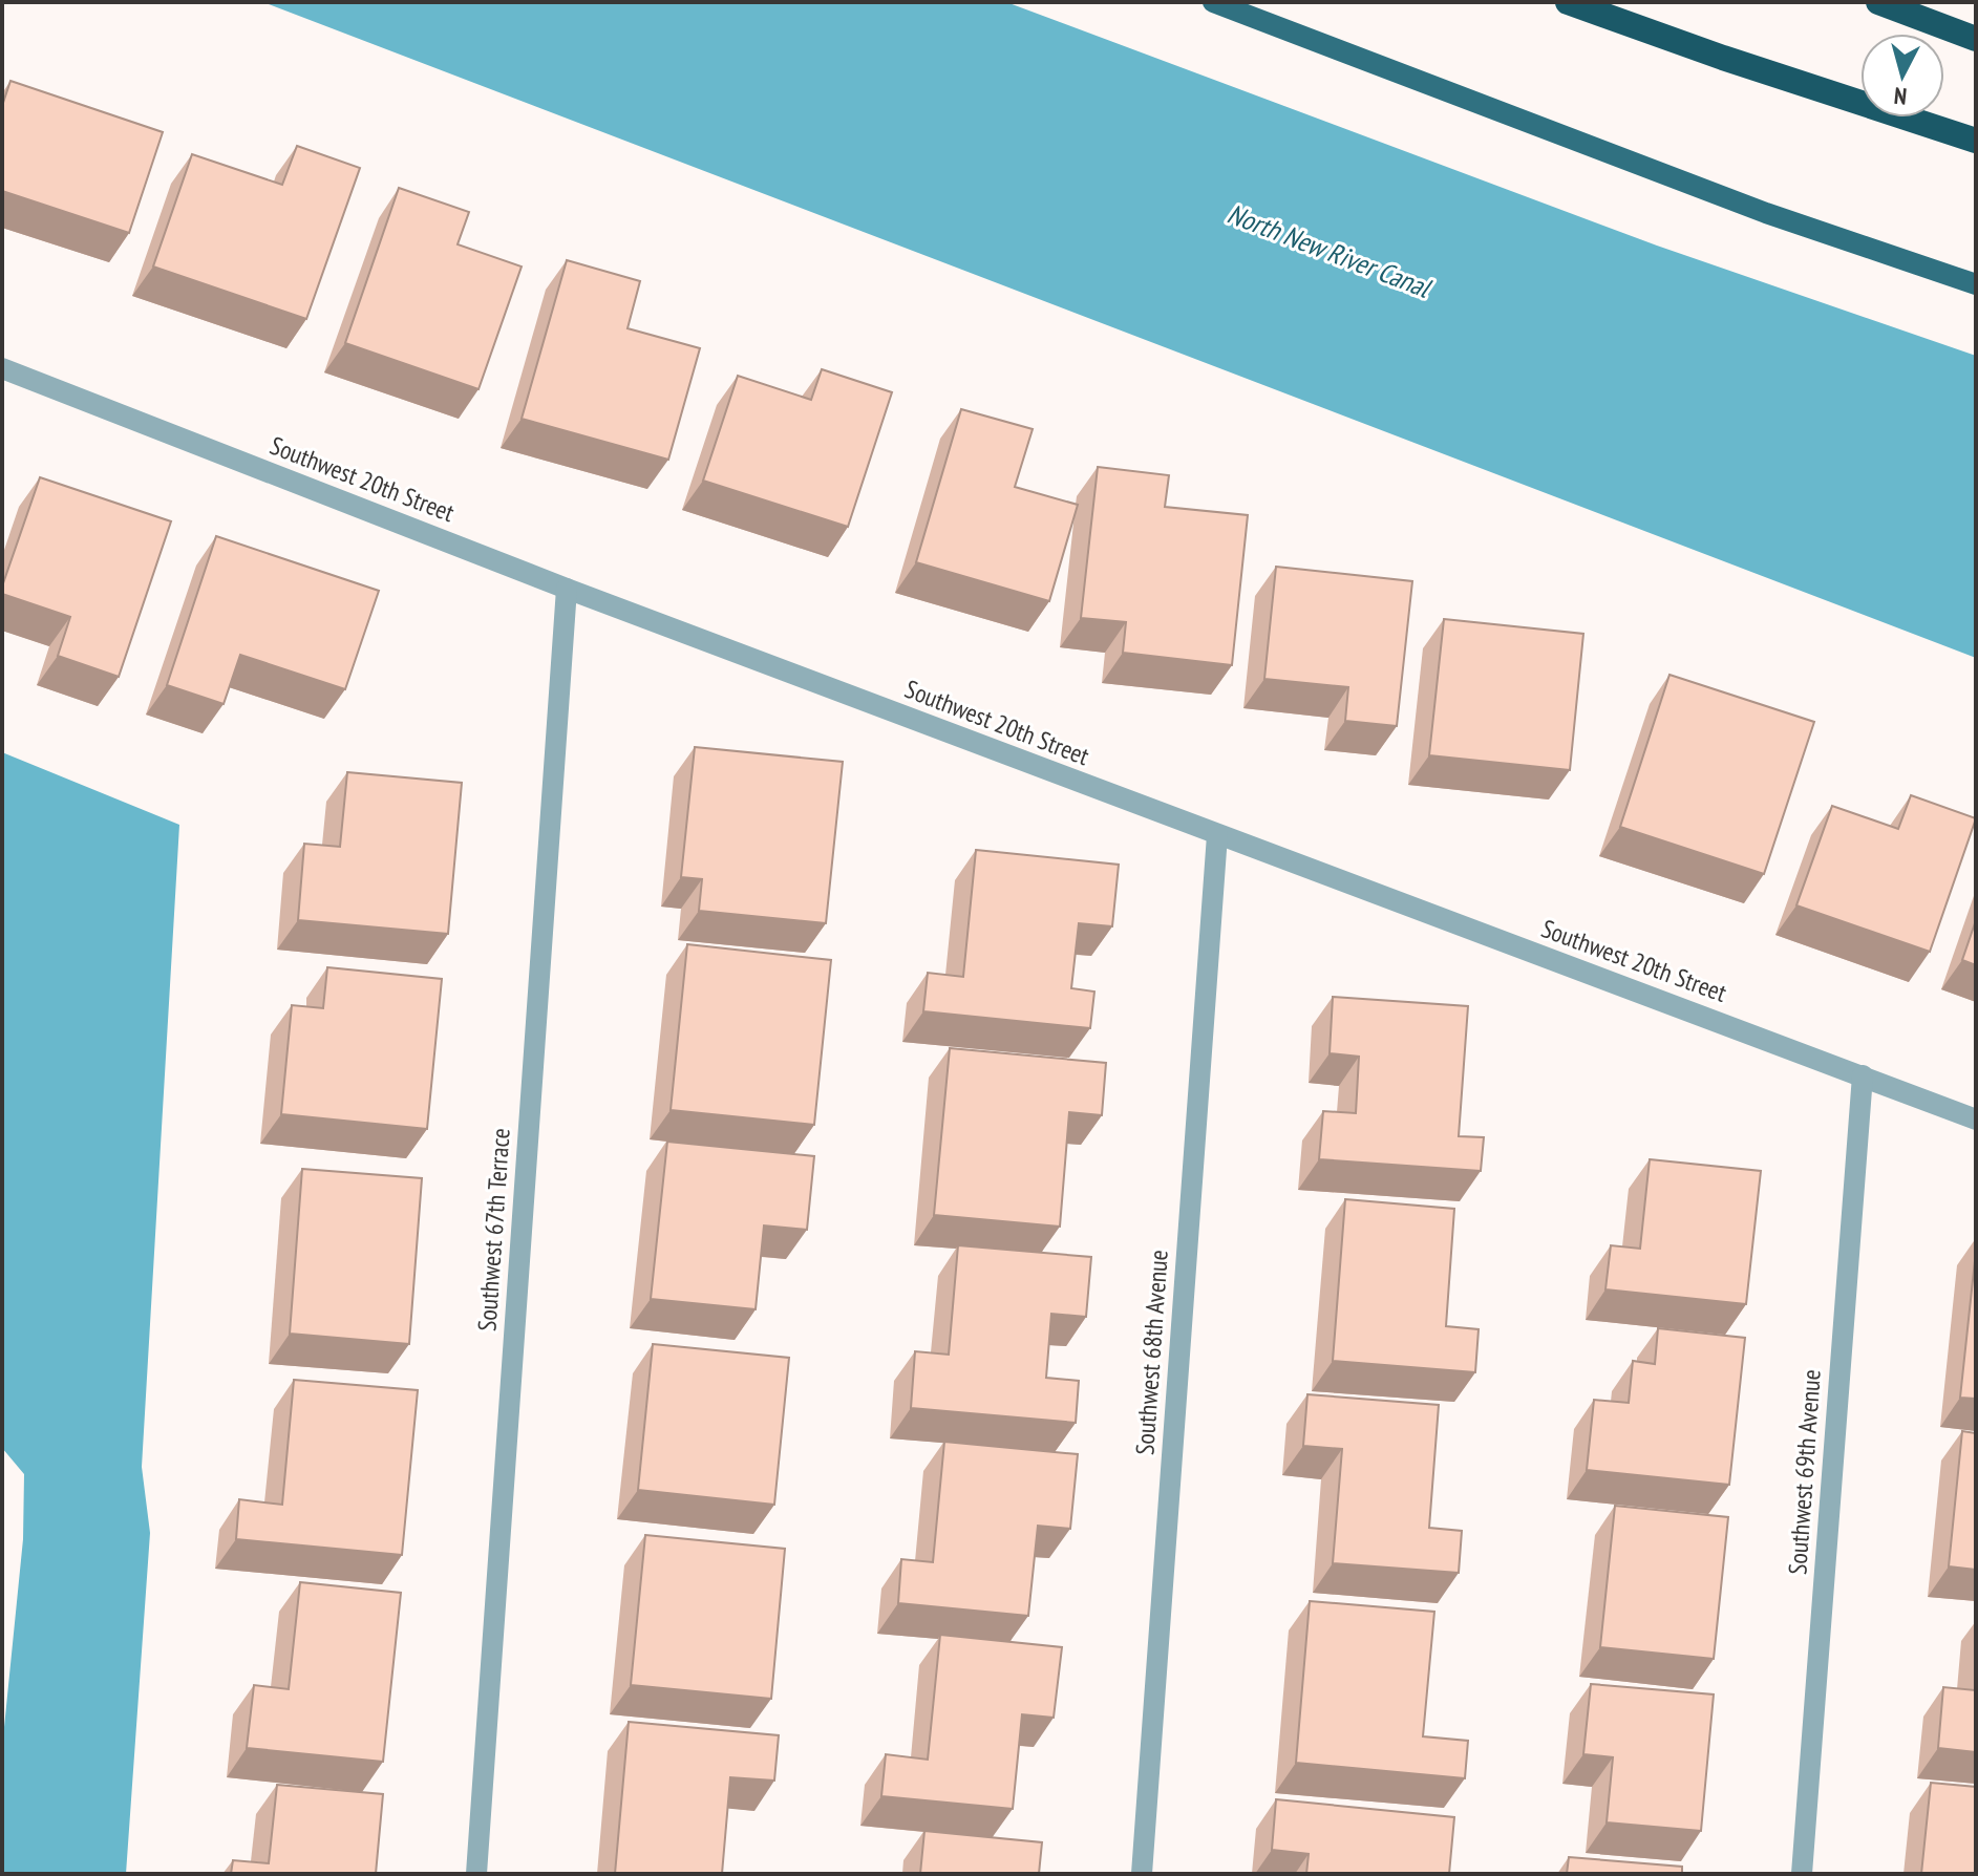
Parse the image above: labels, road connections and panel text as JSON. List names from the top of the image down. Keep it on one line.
{"streets":{"street":["Southwest 20th Street","Southwest 67th Terrace","Southwest 68th Avenue","Southwest 69th Avenue"]},"crossings":[["Southwest 20th Street","Southwest 67th Terrace"],["Southwest 20th Street","Southwest 68th Avenue"],["Southwest 20th Street","Southwest 69th Avenue"]],"water":["North New River Canal"],"north":"bottom"}
